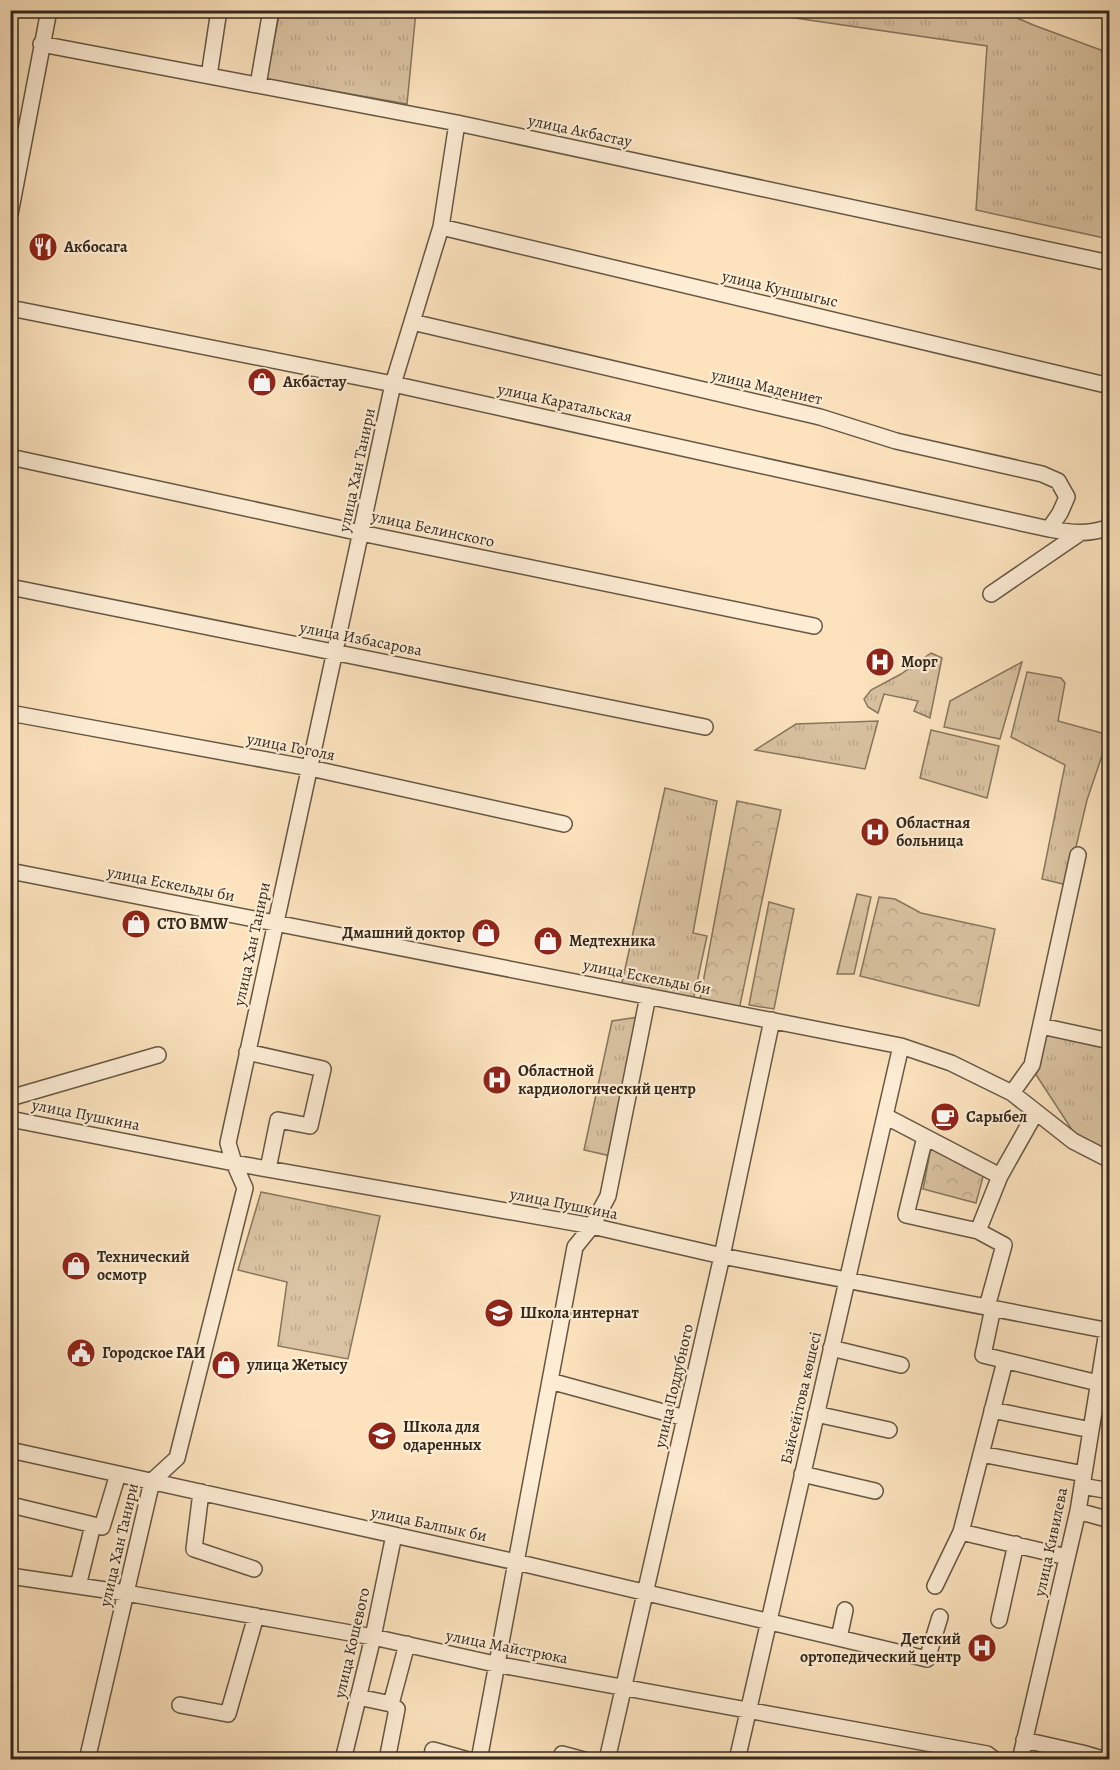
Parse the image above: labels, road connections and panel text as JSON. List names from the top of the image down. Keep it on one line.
{"streets":{"street":["улица Акбастау","улица Куншыгыс","улица Мадениет","улица Каратальская","улица Хан Танири","улица Белинского","улица Избасарова","улица Гоголя","улица Ескельды би","улица Пушкина","улица Поддубного","Байсейітова көшесі","улица Балпык би","улица Кивилева","улица Кошевого","улица Майстрюка"]},"crossings":[["улица Акбастау","улица Хан Танири"],["улица Куншыгыс","улица Хан Танири"],["улица Мадениет","улица Каратальская"],["улица Мадениет","улица Хан Танири"],["улица Каратальская","улица Хан Танири"],["улица Хан Танири","улица Белинского"],["улица Хан Танири","улица Избасарова"],["улица Хан Танири","улица Гоголя"],["улица Хан Танири","улица Ескельды би"],["улица Хан Танири","улица Пушкина"],["улица Хан Танири","улица Балпык би"],["улица Хан Танири","улица Майстрюка"],["улица Ескельды би","улица Поддубного"],["улица Ескельды би","Байсейітова көшесі"],["улица Пушкина","улица Поддубного"],["улица Пушкина","Байсейітова көшесі"],["улица Пушкина","улица Кивилева"],["улица Поддубного","улица Балпык би"],["улица Поддубного","улица Майстрюка"],["Байсейітова көшесі","улица Балпык би"],["Байсейітова көшесі","улица Майстрюка"],["улица Балпык би","улица Кошевого"],["улица Кошевого","улица Майстрюка"]],"places":{"restaurant":["Акбосага"],"shop":["Акбастау","СТО BMW","Дмашний доктор","Медтехника","Технический осмотр","улица Жетысу"],"hospital":["Морг","Областная больница","Областной кардиологический центр","Детский ортопедический центр"],"cafe":["Сарыбел"],"school or university":["Школа интернат","Школа для одаренных"],"public building":["Городское ГАИ"]}}
